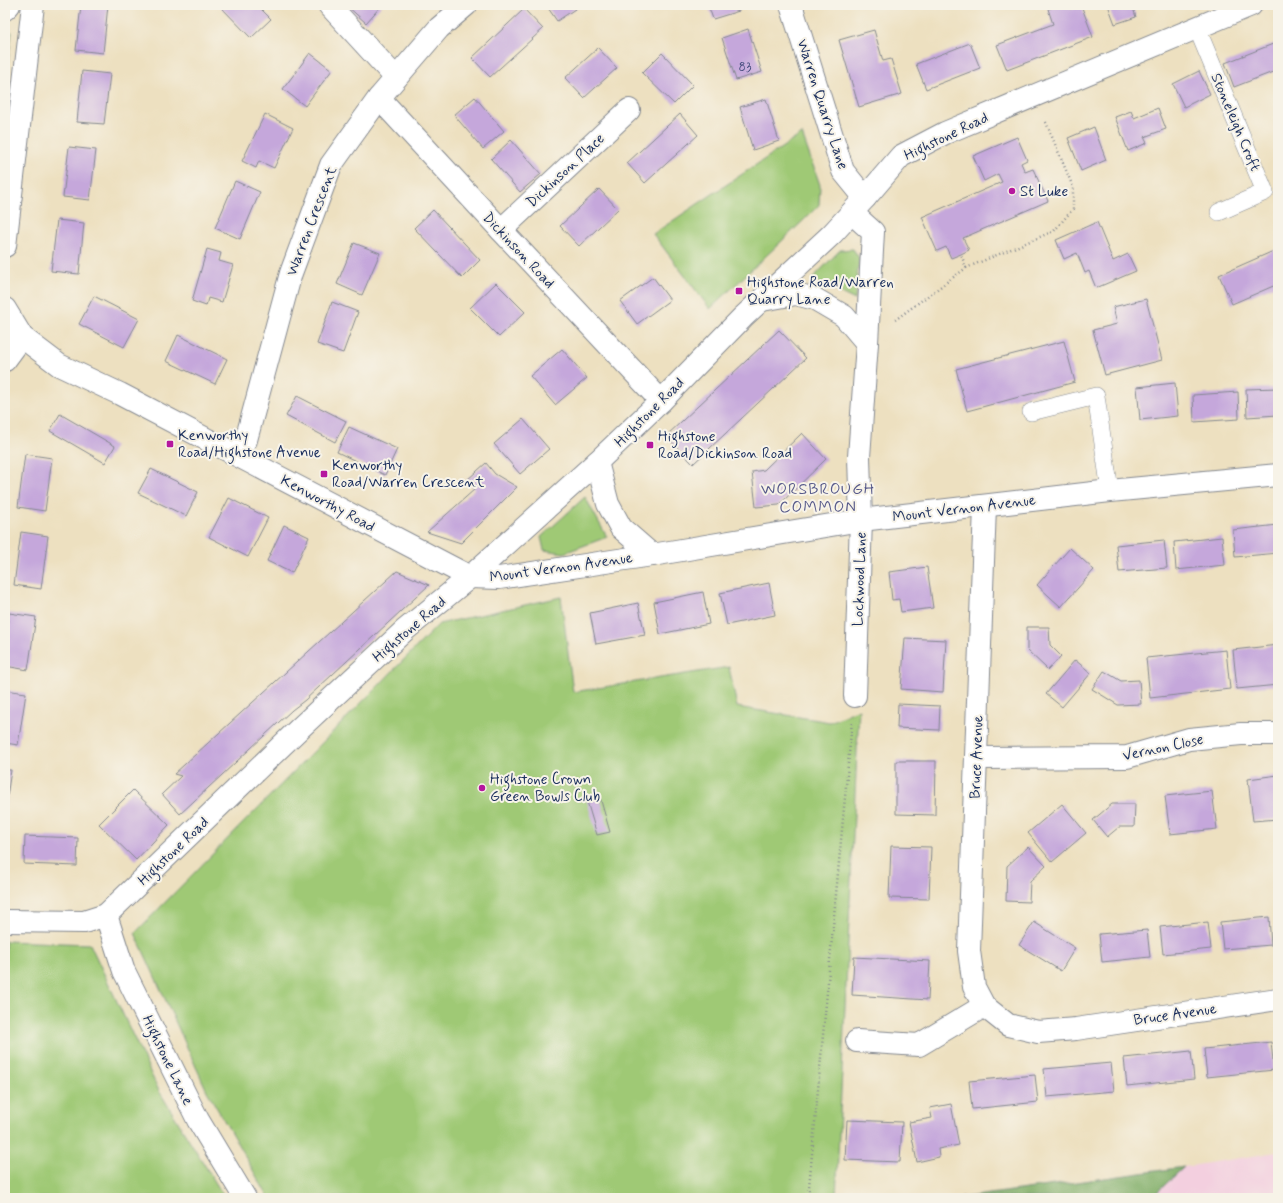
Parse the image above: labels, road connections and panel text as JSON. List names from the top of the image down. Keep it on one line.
{"streets":{"street":["Warren Quarry Lane","Highstone Road","Dickinson Place","Warren Crescent","Dickinson Road","Kenworthy Road","Mount Vernon Avenue","Lockwood Lane","Vernon Close","Bruce Avenue","Highstone Lane"],"lane":["Stoneleigh Croft"]},"crossings":[["Warren Quarry Lane","Highstone Road"],["Warren Quarry Lane","Lockwood Lane"],["Stoneleigh Croft","Highstone Road"],["Highstone Road","Dickinson Road"],["Highstone Road","Kenworthy Road"],["Highstone Road","Mount Vernon Avenue"],["Highstone Road","Lockwood Lane"],["Highstone Road","Highstone Lane"],["Dickinson Place","Dickinson Road"],["Warren Crescent","Dickinson Road"],["Warren Crescent","Kenworthy Road"],["Kenworthy Road","Mount Vernon Avenue"],["Mount Vernon Avenue","Lockwood Lane"],["Mount Vernon Avenue","Bruce Avenue"],["Vernon Close","Bruce Avenue"]],"districts":["WORSBROUGH COMMON"],"places":{"other":["St Luke","Highstone Crown Green Bowls Club"],"transit":["Highstone Road/Warren Quarry Lane","Kenworthy Road/Highstone Avenue","Highstone Road/Dickinson Road","Kenworthy Road/Warren Crescent"]},"house_numbers":["83"]}
